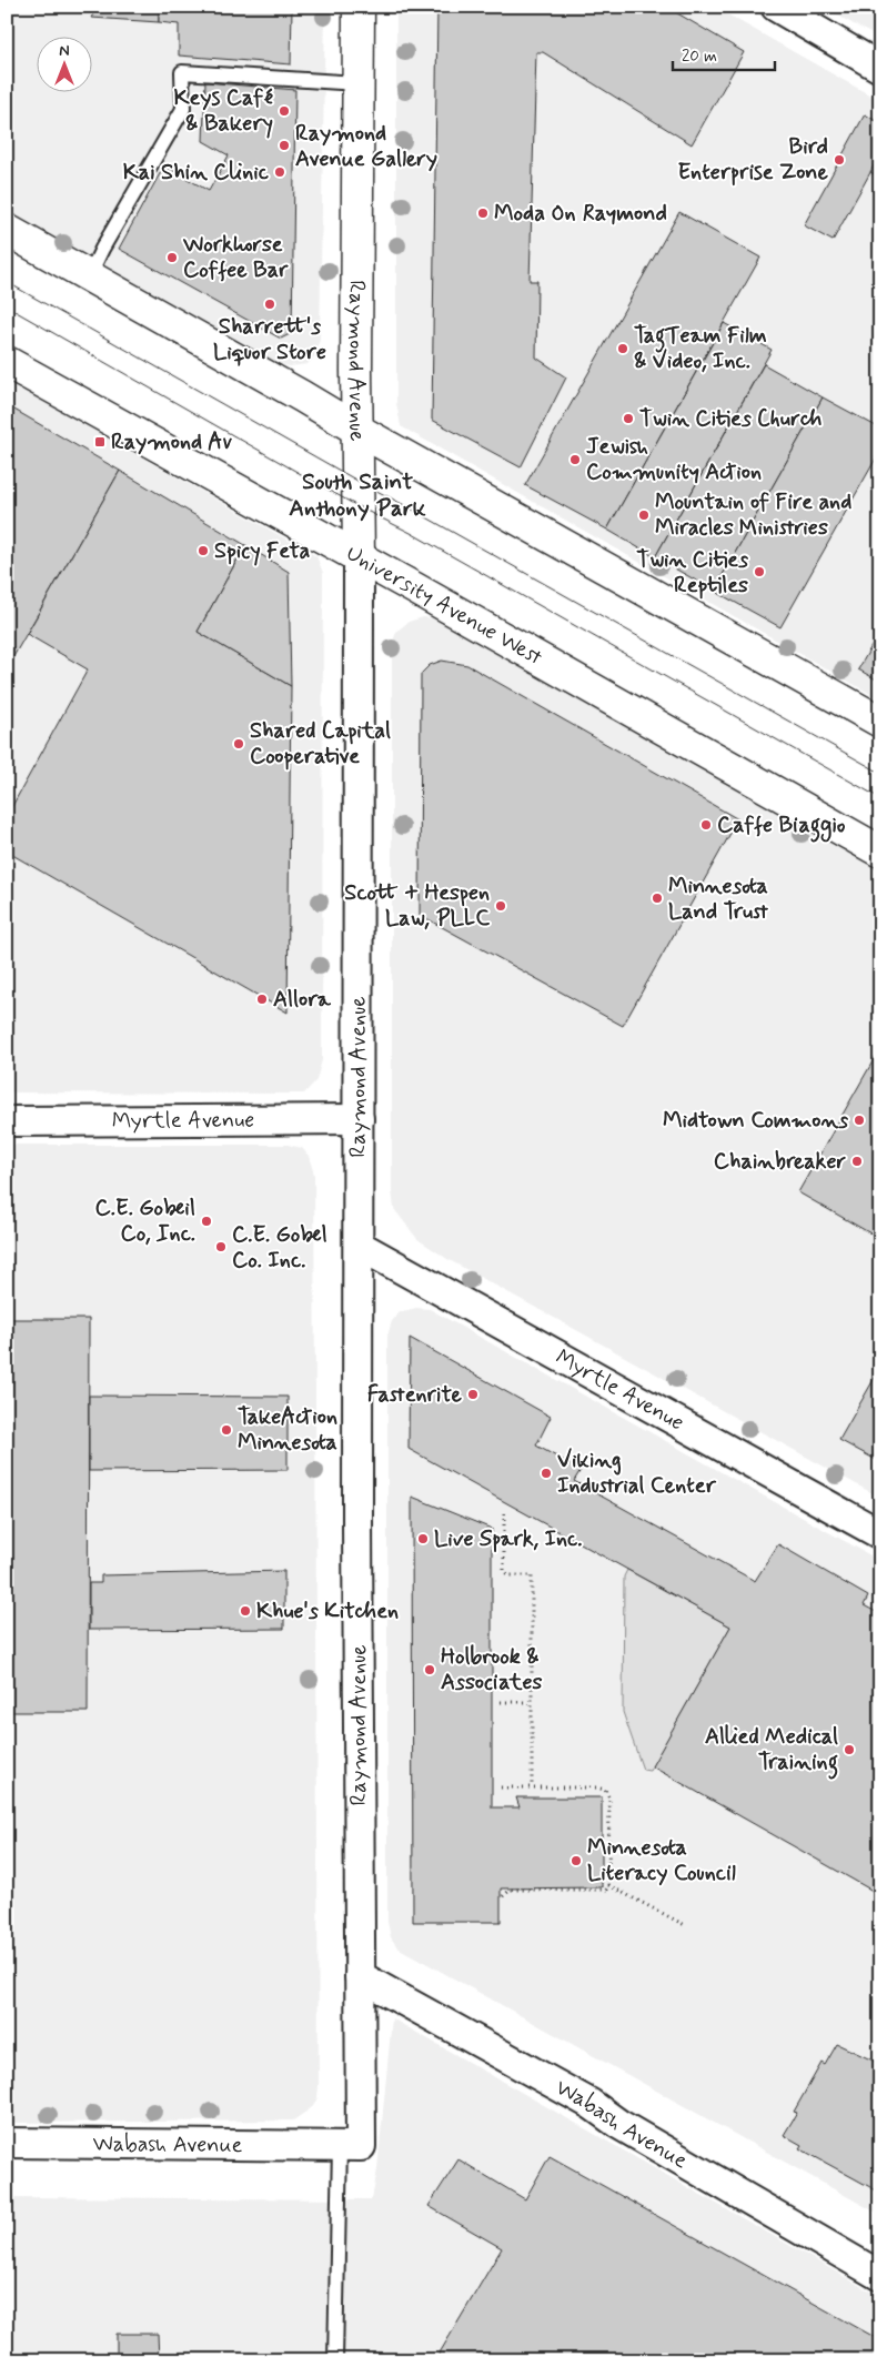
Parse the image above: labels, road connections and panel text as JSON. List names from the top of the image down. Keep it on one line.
{"streets":{"main road":["Raymond Avenue","University Avenue West"],"street":["Myrtle Avenue","Wabash Avenue"]},"crossings":[["Raymond Avenue","University Avenue West"],["Raymond Avenue","Myrtle Avenue"],["Raymond Avenue","Wabash Avenue"]],"districts":["South Saint Anthony Park"],"places":{"other":["Keys Café & Bakery","Raymond Avenue Gallery","Bird Enterprise Zone","Kai Shin Clinic","Moda On Raymond","Workhorse Coffee Bar","Sharrett's Liquor Store","TagTeam Film & Video, Inc.","Twin Cities Church","Jewish Community Action","Mountain of Fire and Miracles Ministries","Spicy Feta","Twin Cities Reptiles","Shared Capital Cooperative","Caffe Biaggio","Minnesota Land Trust","Scott + Hespen Law, PLLC","Allora","Midtown Commons","Chainbreaker","C.E. Gobeil Co, Inc.","C.E. Gobel Co. Inc.","Fastenrite","TakeAction Minnesota","Viking Industrial Center","Live Spark, Inc.","Khue's Kitchen","Holbrook & Associates","Allied Medical Training","Minnesota Literacy Council"],"transit":["Raymond Av"]},"scale_bar":"20 m","north":"top"}
